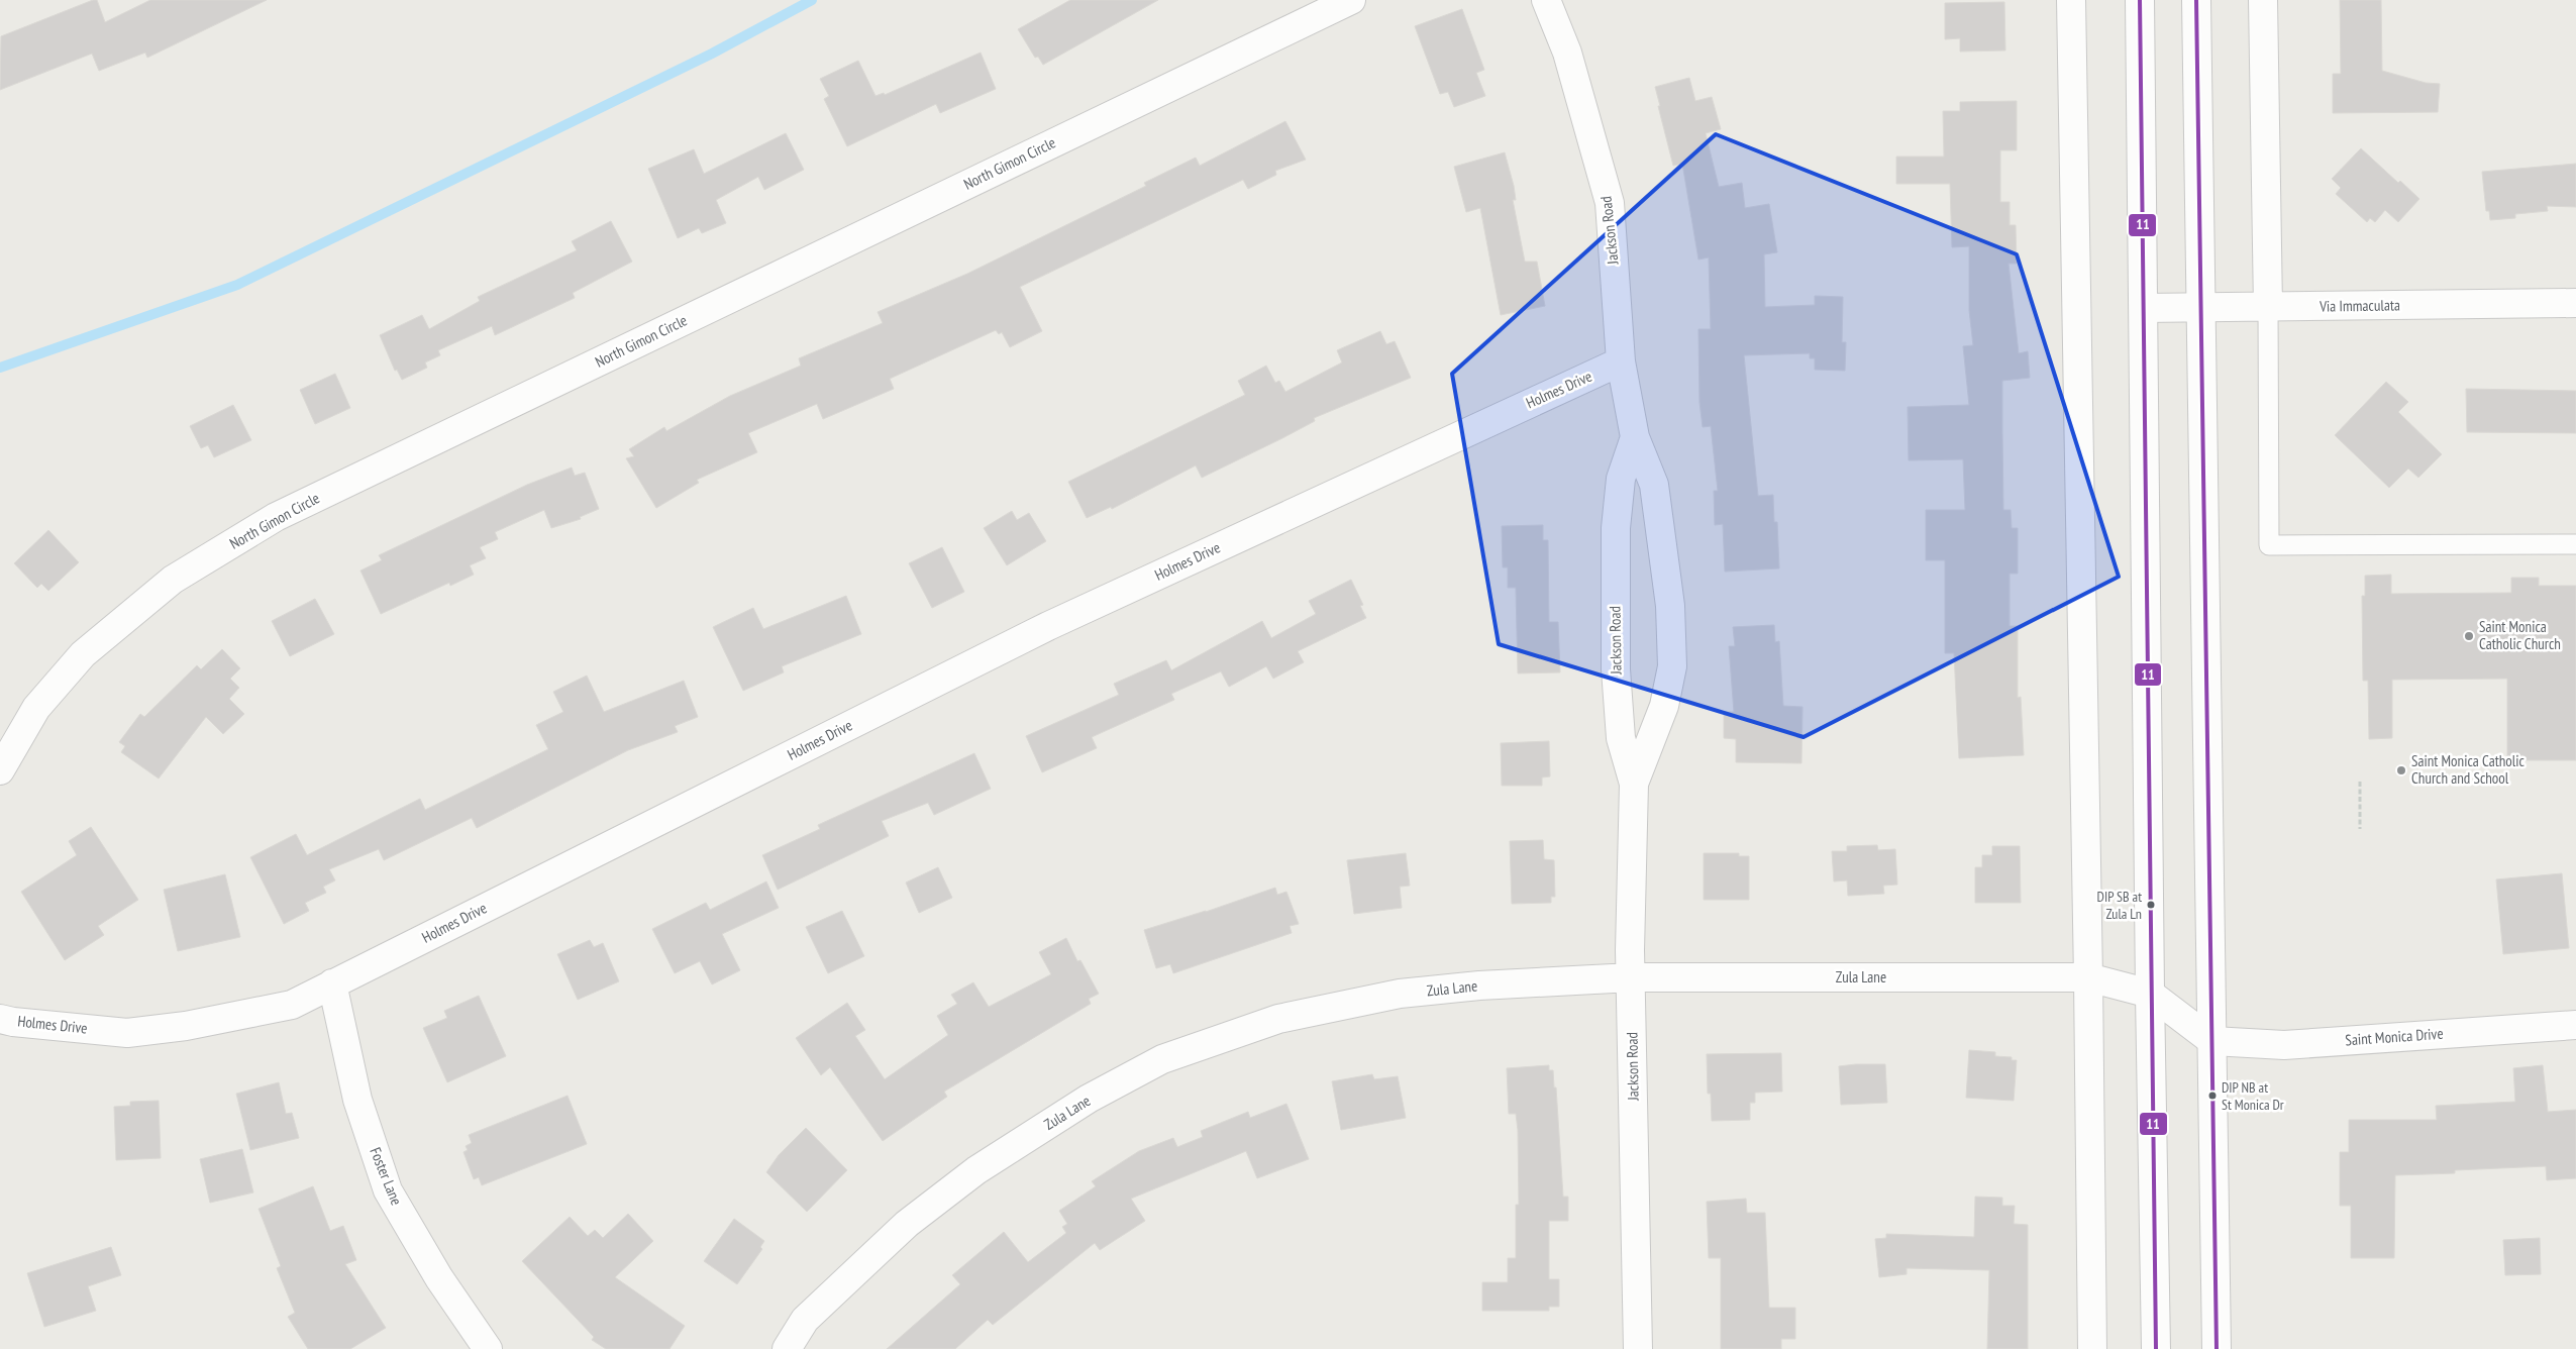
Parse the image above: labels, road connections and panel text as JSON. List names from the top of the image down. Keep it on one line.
{"streets":{"street":["North Gimon Circle","Jackson Road","Via Immaculata","Holmes Drive","Zula Lane","Saint Monica Drive","Foster Lane"]},"crossings":[["Jackson Road","Holmes Drive"],["Jackson Road","Zula Lane"],["Holmes Drive","Foster Lane"],["Zula Lane","Saint Monica Drive"]],"places":["Saint Monica Catholic Church","Saint Monica Catholic Church and School","DIP SB at Zula Ln","DIP NB at St Monica Dr"],"lines":["transit line 11"]}
